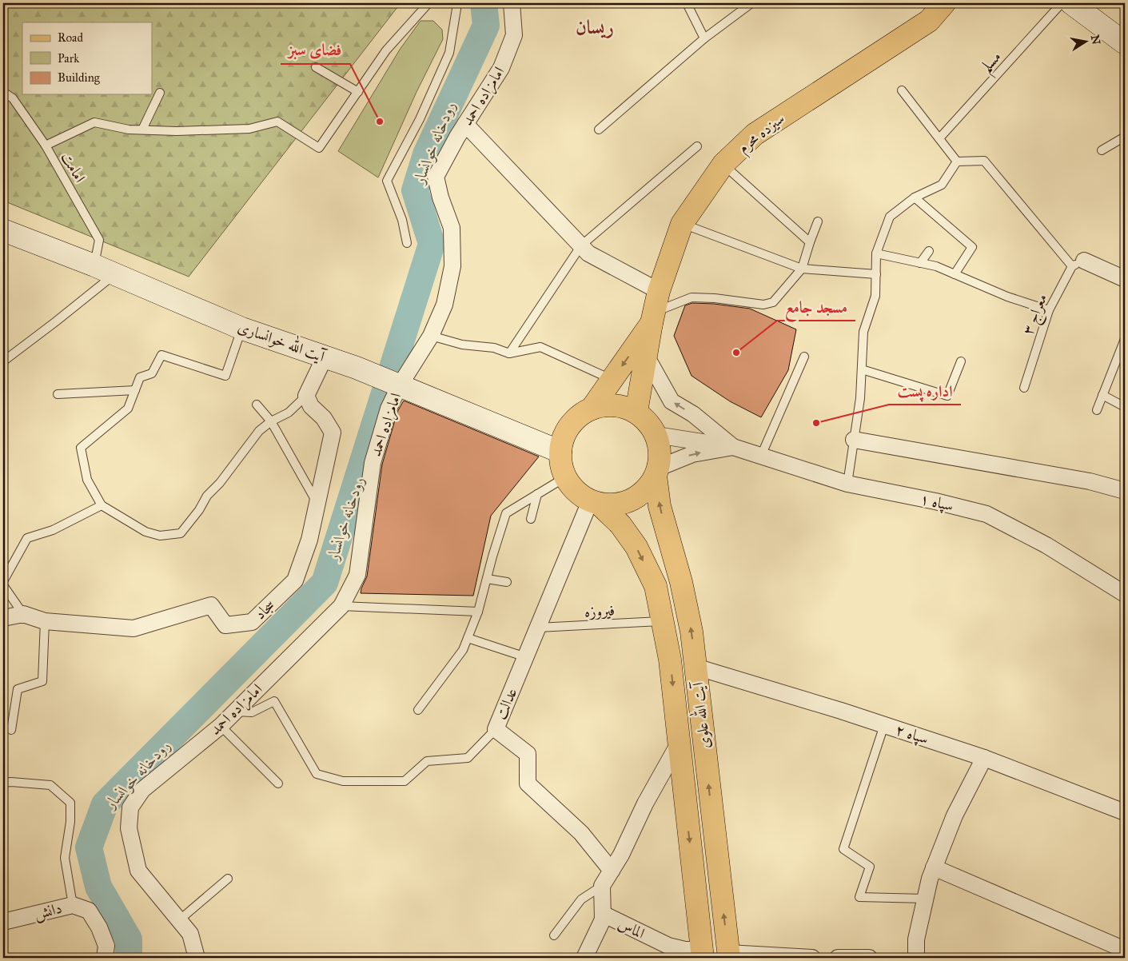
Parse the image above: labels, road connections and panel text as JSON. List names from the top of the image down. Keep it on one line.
{"streets":{"main road":["سیزده محرم","آیت الله خوانساری","آیت الله علوی"],"street":["امامزاده احمد","سپاه ۱","سجاد","عدالت","سپاه ۲","دانش","الماس"],"lane":["مسلم","امامت","معراج ۳","فیروزه"]},"crossings":[["امامزاده احمد","آیت الله خوانساری"],["سیزده محرم","آیت الله خوانساری"],["سیزده محرم","عدالت"],["سیزده محرم","آیت الله علوی"],["امامت","آیت الله خوانساری"],["آیت الله خوانساری","عدالت"],["آیت الله خوانساری","آیت الله علوی"],["فیروزه","عدالت"],["فیروزه","آیت الله علوی"],["عدالت","آیت الله علوی"],["آیت الله علوی","سپاه ۲"],["آیت الله علوی","الماس"]],"districts":["ریسان"],"water":["رودخانه خوانسار"],"places":["فضای سبز","مسجد جامع","اداره پست"],"legend":["Road","Park","Building"],"north":"right"}
